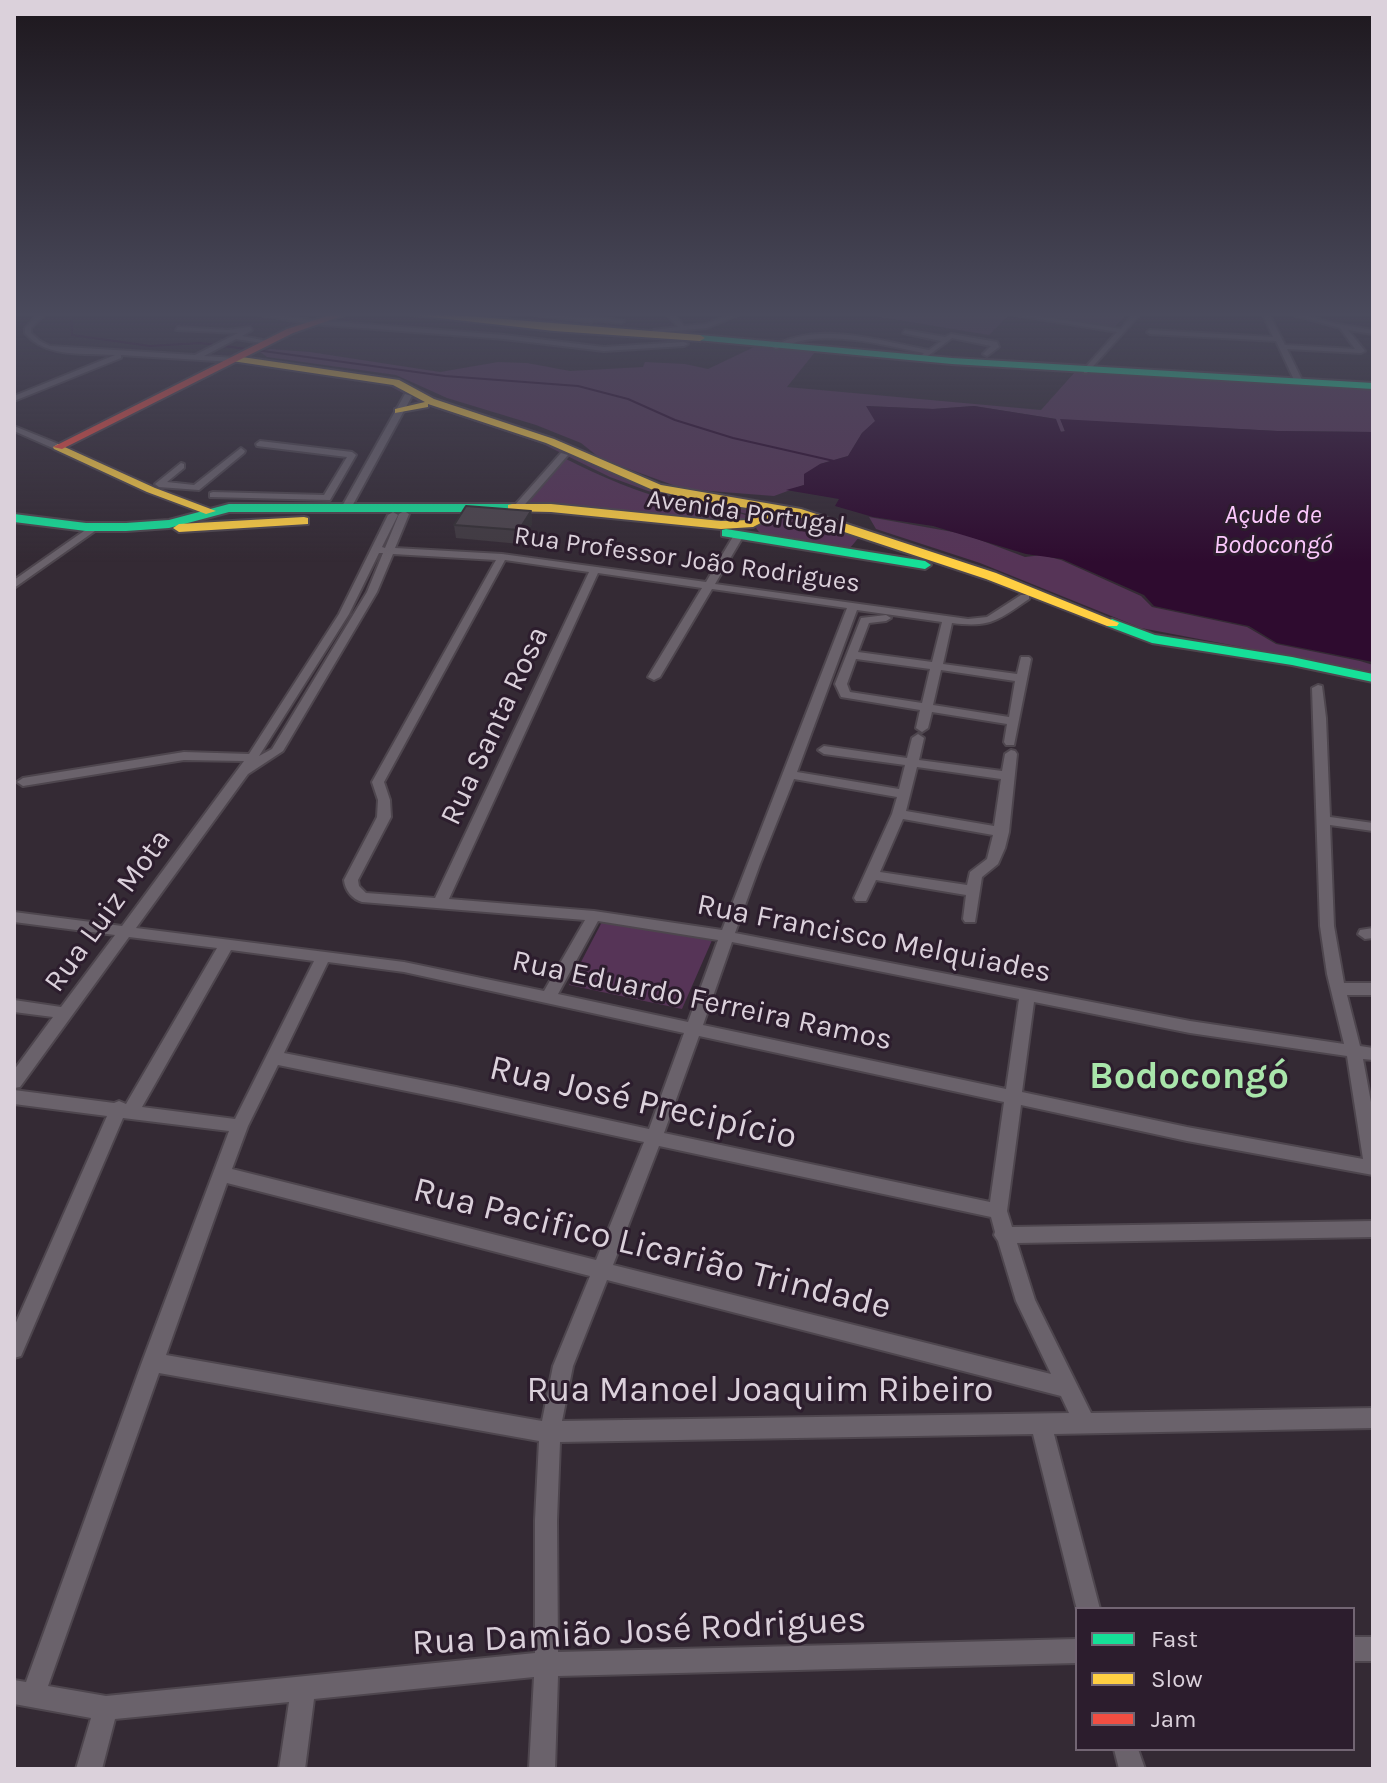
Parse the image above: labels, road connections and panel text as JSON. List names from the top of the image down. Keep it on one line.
{"streets":{"street":["Avenida Portugal","Rua Professor João Rodrigues","Rua Santa Rosa","Rua Luiz Mota","Rua Francisco Melquiades","Rua Eduardo Ferreira Ramos","Rua José Precipício","Rua Pacifico Licarião Trindade","Rua Manoel Joaquim Ribeiro","Rua Damião José Rodrigues"]},"crossings":[["Avenida Portugal","Rua Professor João Rodrigues"],["Avenida Portugal","Rua Luiz Mota"],["Rua Professor João Rodrigues","Rua Santa Rosa"],["Rua Professor João Rodrigues","Rua Luiz Mota"],["Rua Professor João Rodrigues","Rua Francisco Melquiades"],["Rua Santa Rosa","Rua Francisco Melquiades"],["Rua Luiz Mota","Rua Eduardo Ferreira Ramos"]],"districts":["Bodocongó"],"water":["Açude de Bodocongó"],"legend":["Fast","Slow","Jam"]}
